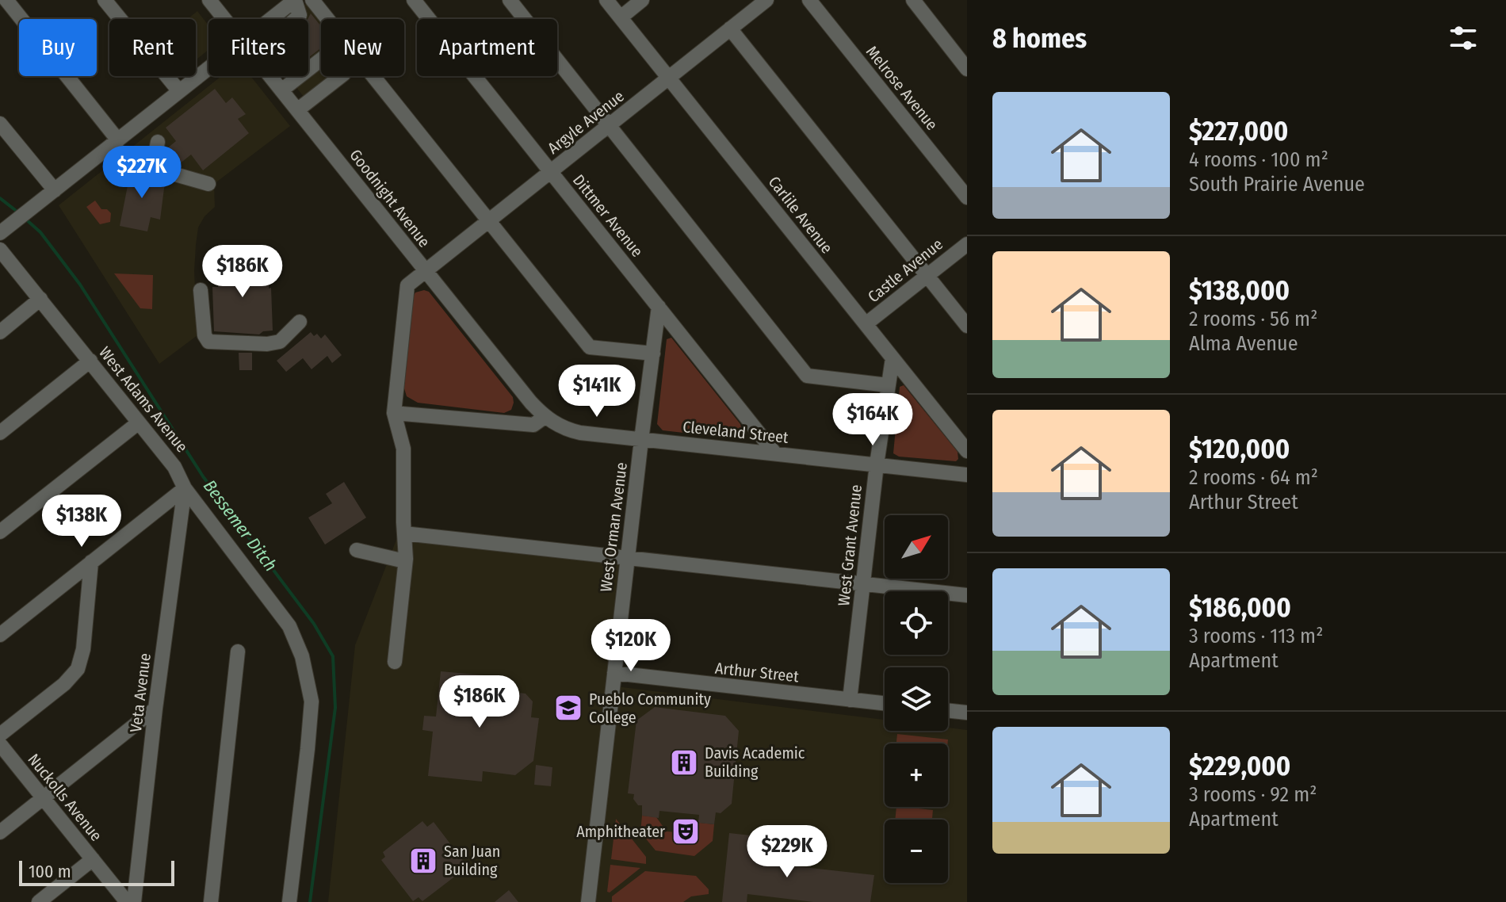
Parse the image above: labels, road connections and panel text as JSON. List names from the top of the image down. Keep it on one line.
{"streets":{"street":["Melrose Avenue","Argyle Avenue","Goodnight Avenue","Carlile Avenue","Dittmer Avenue","Castle Avenue","West Adams Avenue","Cleveland Street","West Orman Avenue","West Grant Avenue","Arthur Street","Veta Avenue","Nuckolls Avenue"]},"crossings":[["Argyle Avenue","Goodnight Avenue"],["Argyle Avenue","Carlile Avenue"],["Argyle Avenue","Dittmer Avenue"],["Goodnight Avenue","Cleveland Street"],["Carlile Avenue","Castle Avenue"],["Carlile Avenue","West Grant Avenue"],["Dittmer Avenue","Cleveland Street"],["Dittmer Avenue","West Orman Avenue"],["West Adams Avenue","Veta Avenue"],["Cleveland Street","West Orman Avenue"],["Cleveland Street","West Grant Avenue"],["West Orman Avenue","Arthur Street"],["West Grant Avenue","Arthur Street"]],"water":["Bessemer Ditch"],"places":{"school or university":["Pueblo Community College"],"building":["Davis Academic Building","San Juan Building"],"theatre":["Amphitheater"]},"scale_bar":"100 m","north":"top right","page":{"heading":"8 homes","chip":["Buy","Rent","Filters","New","Apartment"],"list":[{"name":"$227,000","note":"4 rooms · 100 m² · South Prairie Avenue"},{"name":"$138,000","note":"2 rooms · 56 m² · Alma Avenue"},{"name":"$120,000","note":"2 rooms · 64 m² · Arthur Street"},{"name":"$186,000","note":"3 rooms · 113 m² · Apartment"},{"name":"$229,000","note":"3 rooms · 92 m² · Apartment"}],"price":["$227K","$186K","$141K","$164K","$138K","$120K","$186K","$229K"],"map_buttons":["+","−"],"scale":"100 m"}}
